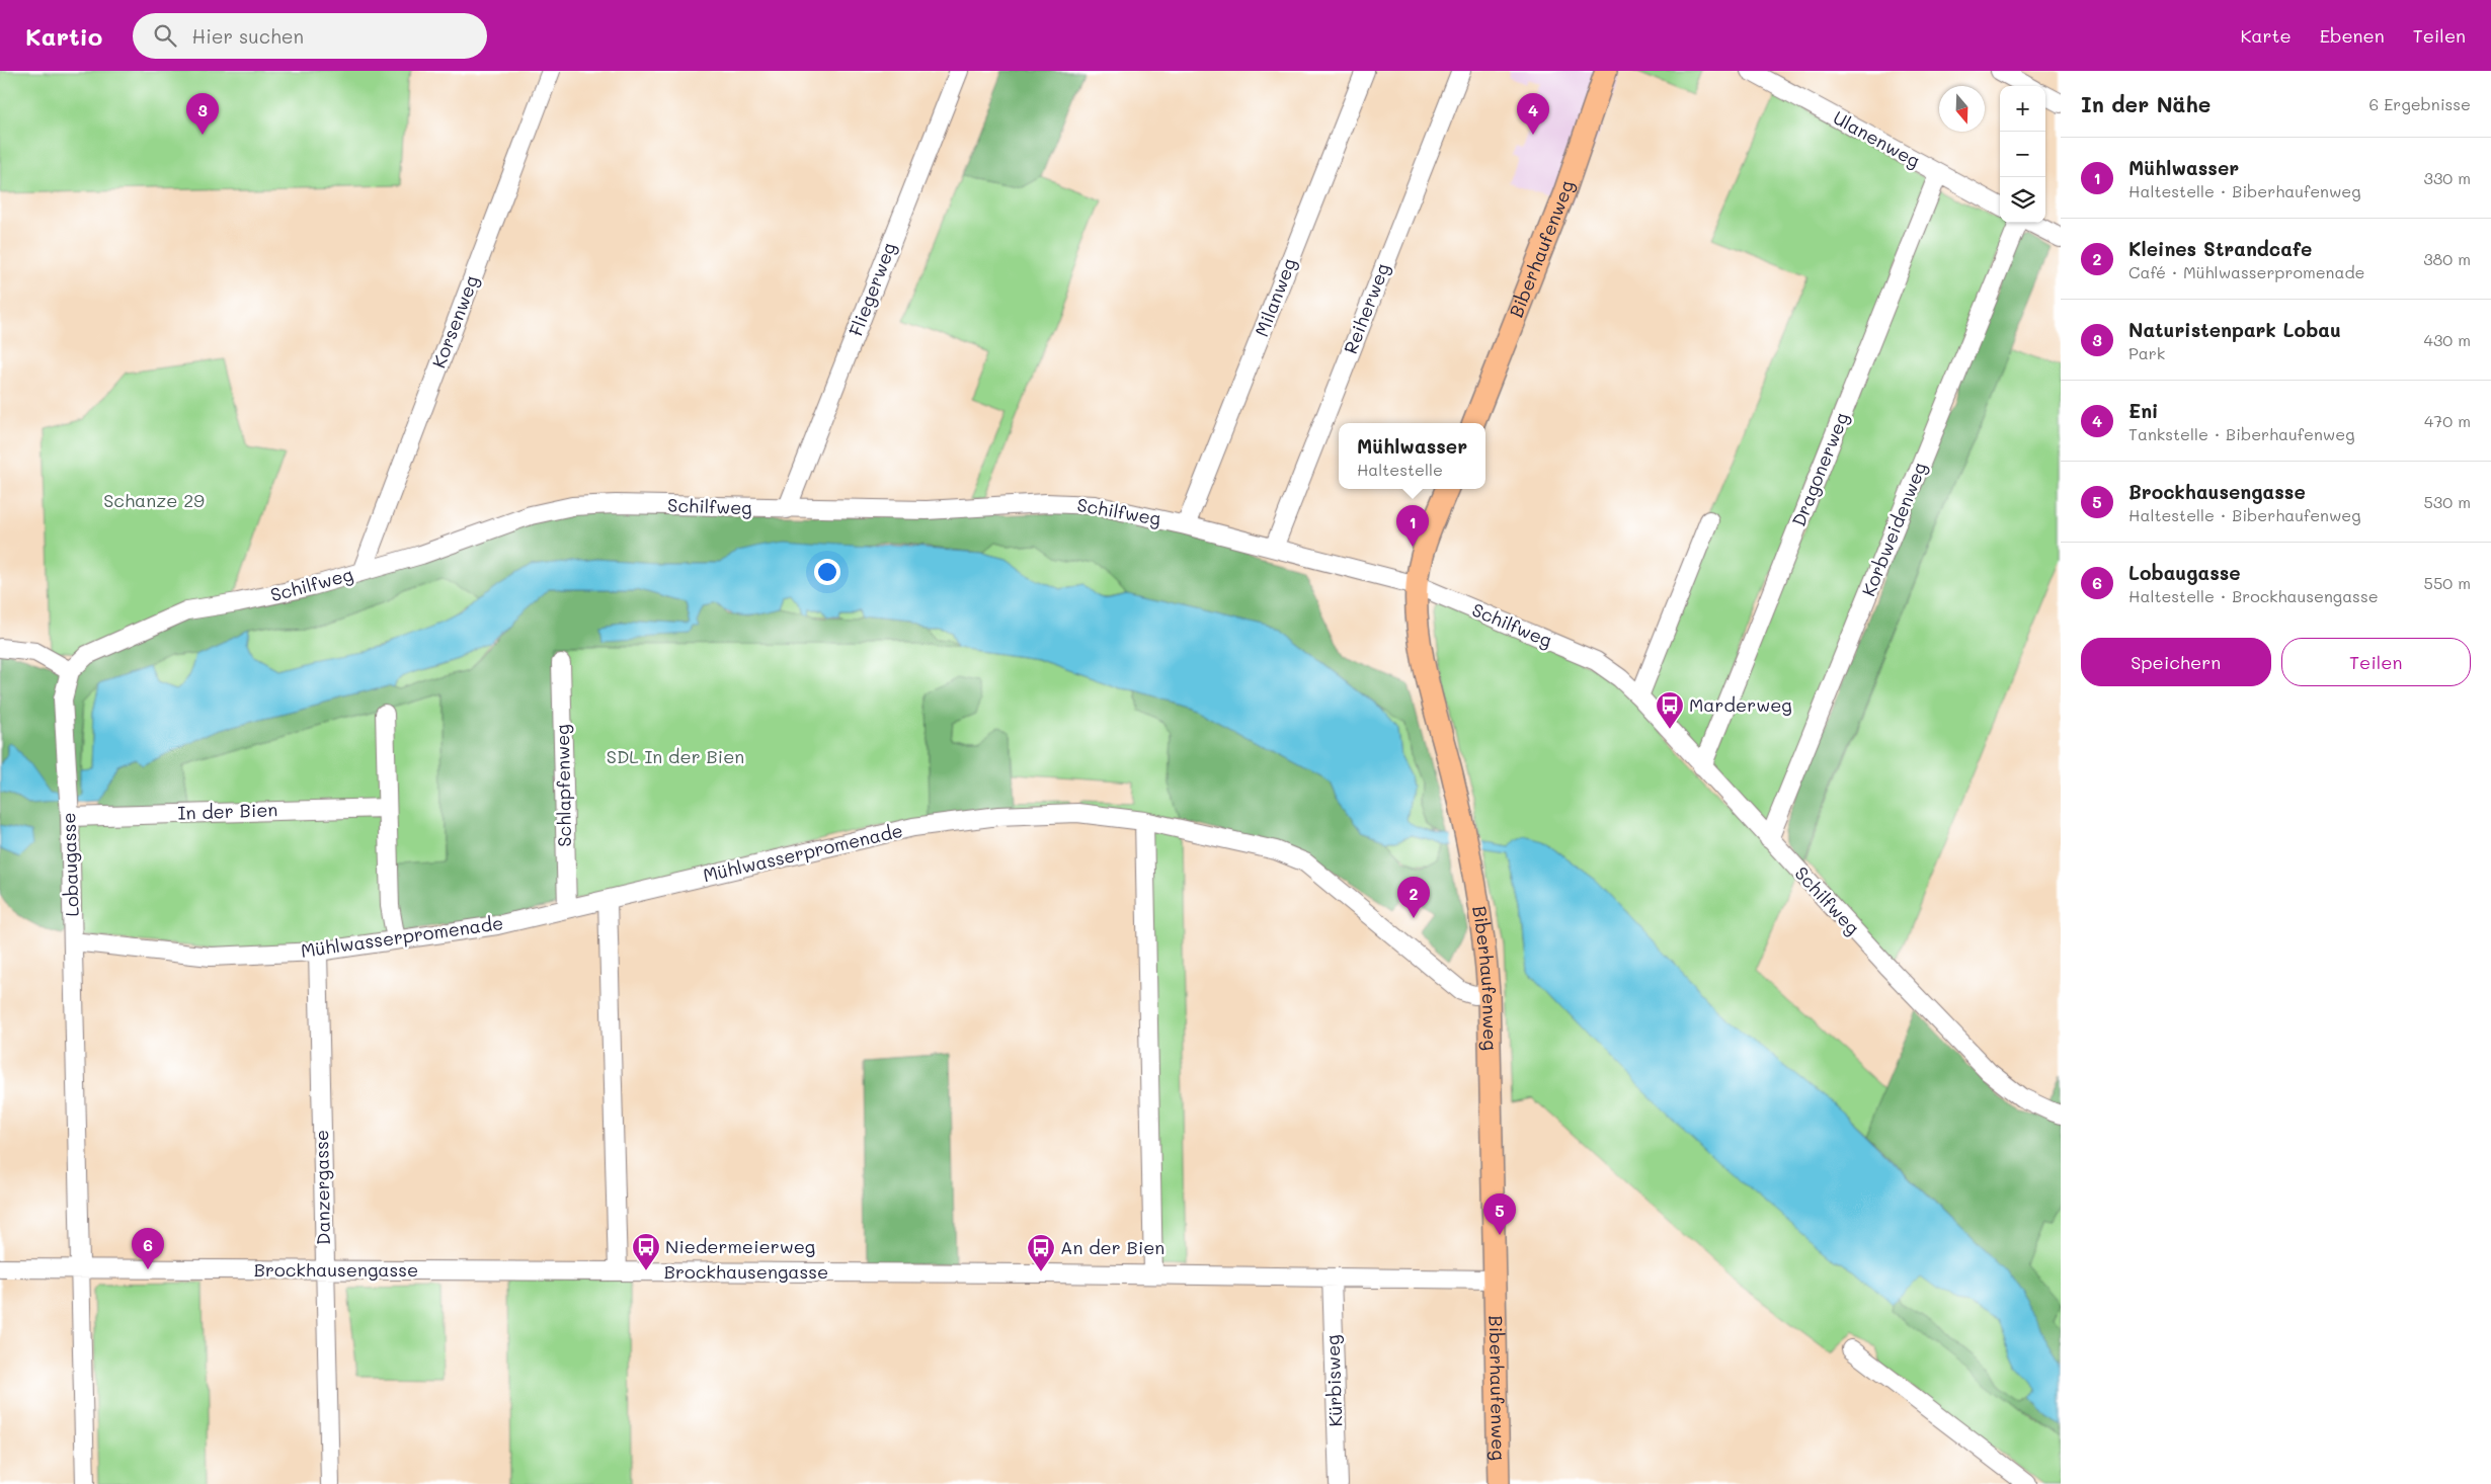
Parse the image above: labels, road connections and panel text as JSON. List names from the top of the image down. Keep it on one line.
{"streets":{"main road":["Biberhaufenweg"],"street":["Ulanenweg","Fliegerweg","Milanweg","Reiherweg","Korsenweg","Dragonerweg","Schilfweg","Korbweidenweg","Schlapfenweg","In der Bien","Mühlwasserpromenade","Lobaugasse","Danzergasse","Brockhausengasse","Kürbisweg"]},"crossings":[["Ulanenweg","Dragonerweg"],["Biberhaufenweg","Schilfweg"],["Biberhaufenweg","Mühlwasserpromenade"],["Biberhaufenweg","Brockhausengasse"],["Fliegerweg","Schilfweg"],["Milanweg","Schilfweg"],["Reiherweg","Schilfweg"],["Korsenweg","Schilfweg"],["Dragonerweg","Schilfweg"],["Schilfweg","Korbweidenweg"],["Schilfweg","Lobaugasse"],["Schlapfenweg","Mühlwasserpromenade"],["In der Bien","Lobaugasse"],["Mühlwasserpromenade","Lobaugasse"],["Mühlwasserpromenade","Danzergasse"],["Lobaugasse","Brockhausengasse"],["Danzergasse","Brockhausengasse"],["Brockhausengasse","Kürbisweg"]],"parks":["Schanze 29","SDL In der Bien"],"places":{"bus stop":["Marderweg","Niedermeierweg","An der Bien"]},"north":"bottom","page":{"header":"Kartio","search":"Hier suchen","nav":["Karte","Ebenen","Teilen"],"heading":["In der Nähe","6 Ergebnisse"],"map_buttons":["+","−"],"pins":["3","4","1","2","5","6"],"list":[{"mark":"1","name":"Mühlwasser","note":"Haltestelle · Biberhaufenweg","value":"330 m"},{"mark":"2","name":"Kleines Strandcafe","note":"Café · Mühlwasserpromenade","value":"380 m"},{"mark":"3","name":"Naturistenpark Lobau","note":"Park","value":"430 m"},{"mark":"4","name":"Eni","note":"Tankstelle · Biberhaufenweg","value":"470 m"},{"mark":"5","name":"Brockhausengasse","note":"Haltestelle · Biberhaufenweg","value":"530 m"},{"mark":"6","name":"Lobaugasse","note":"Haltestelle · Brockhausengasse","value":"550 m"}],"popup":["Mühlwasser","Haltestelle"],"buttons":["Speichern","Teilen"]}}
